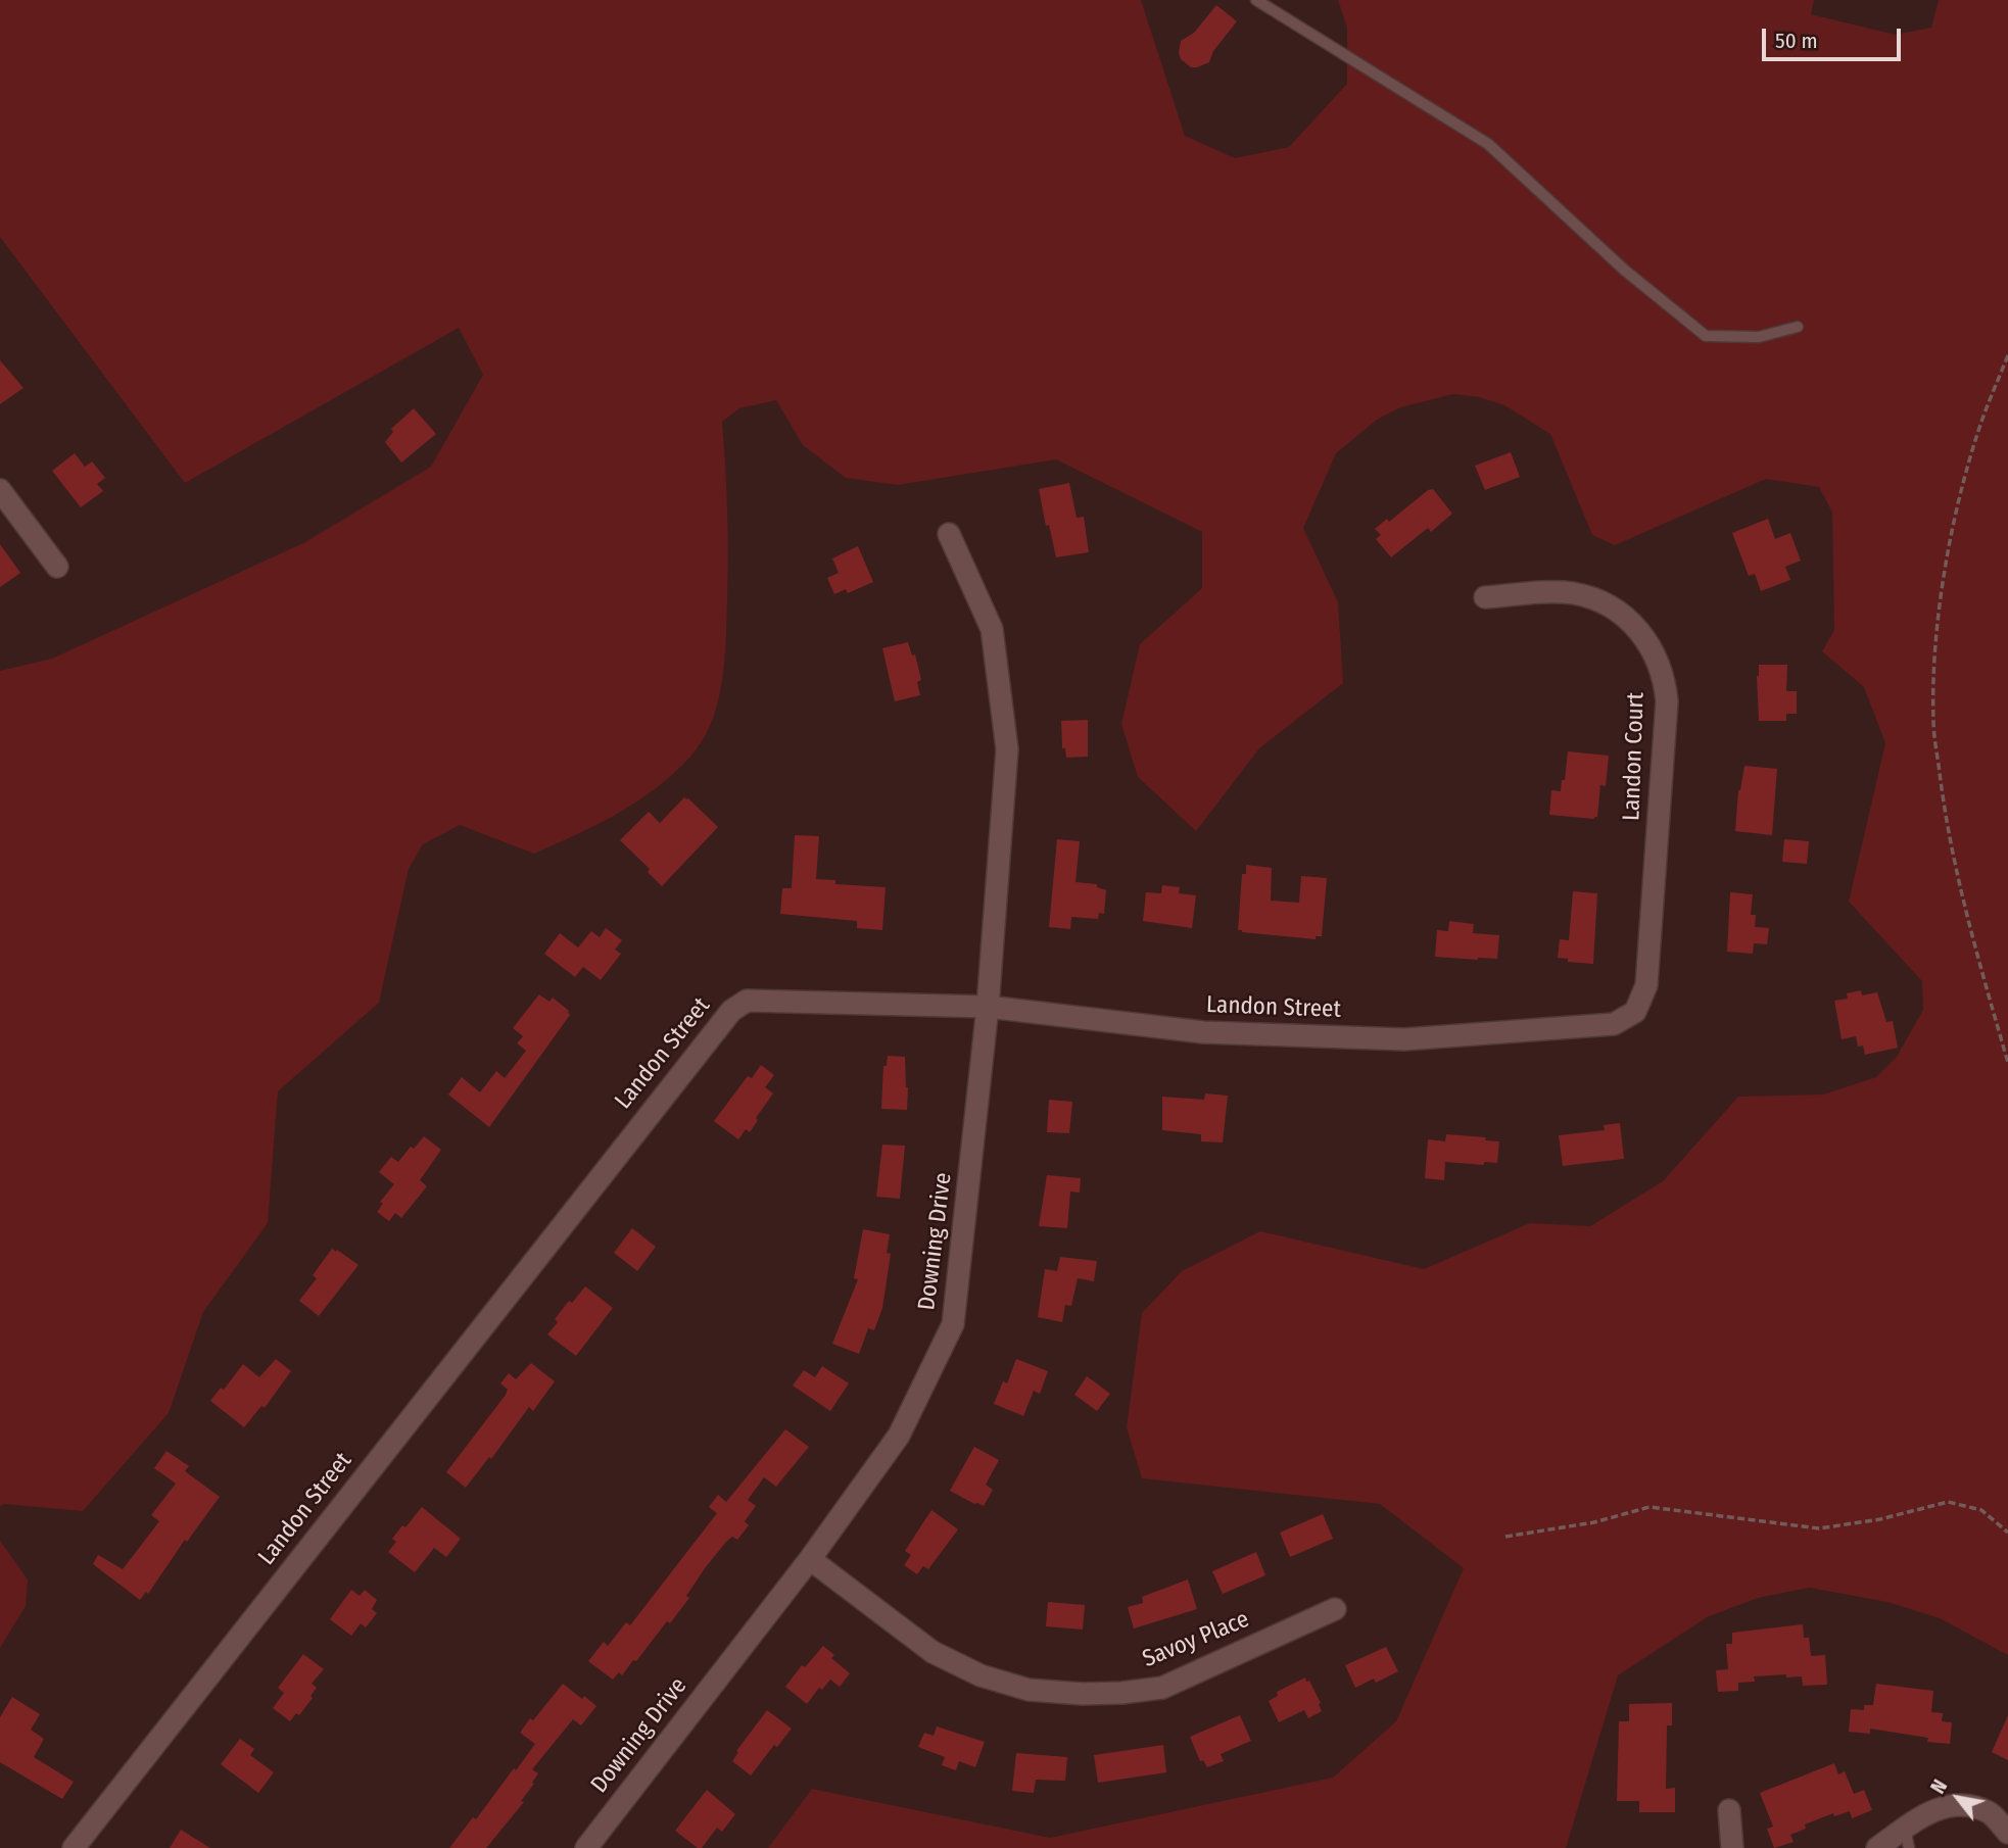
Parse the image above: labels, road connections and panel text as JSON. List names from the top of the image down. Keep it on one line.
{"streets":{"street":["Landon Court","Landon Street","Downing Drive","Savoy Place"]},"crossings":[["Landon Court","Landon Street"],["Landon Street","Downing Drive"],["Downing Drive","Savoy Place"]],"scale_bar":"50 m","north":"top left"}
